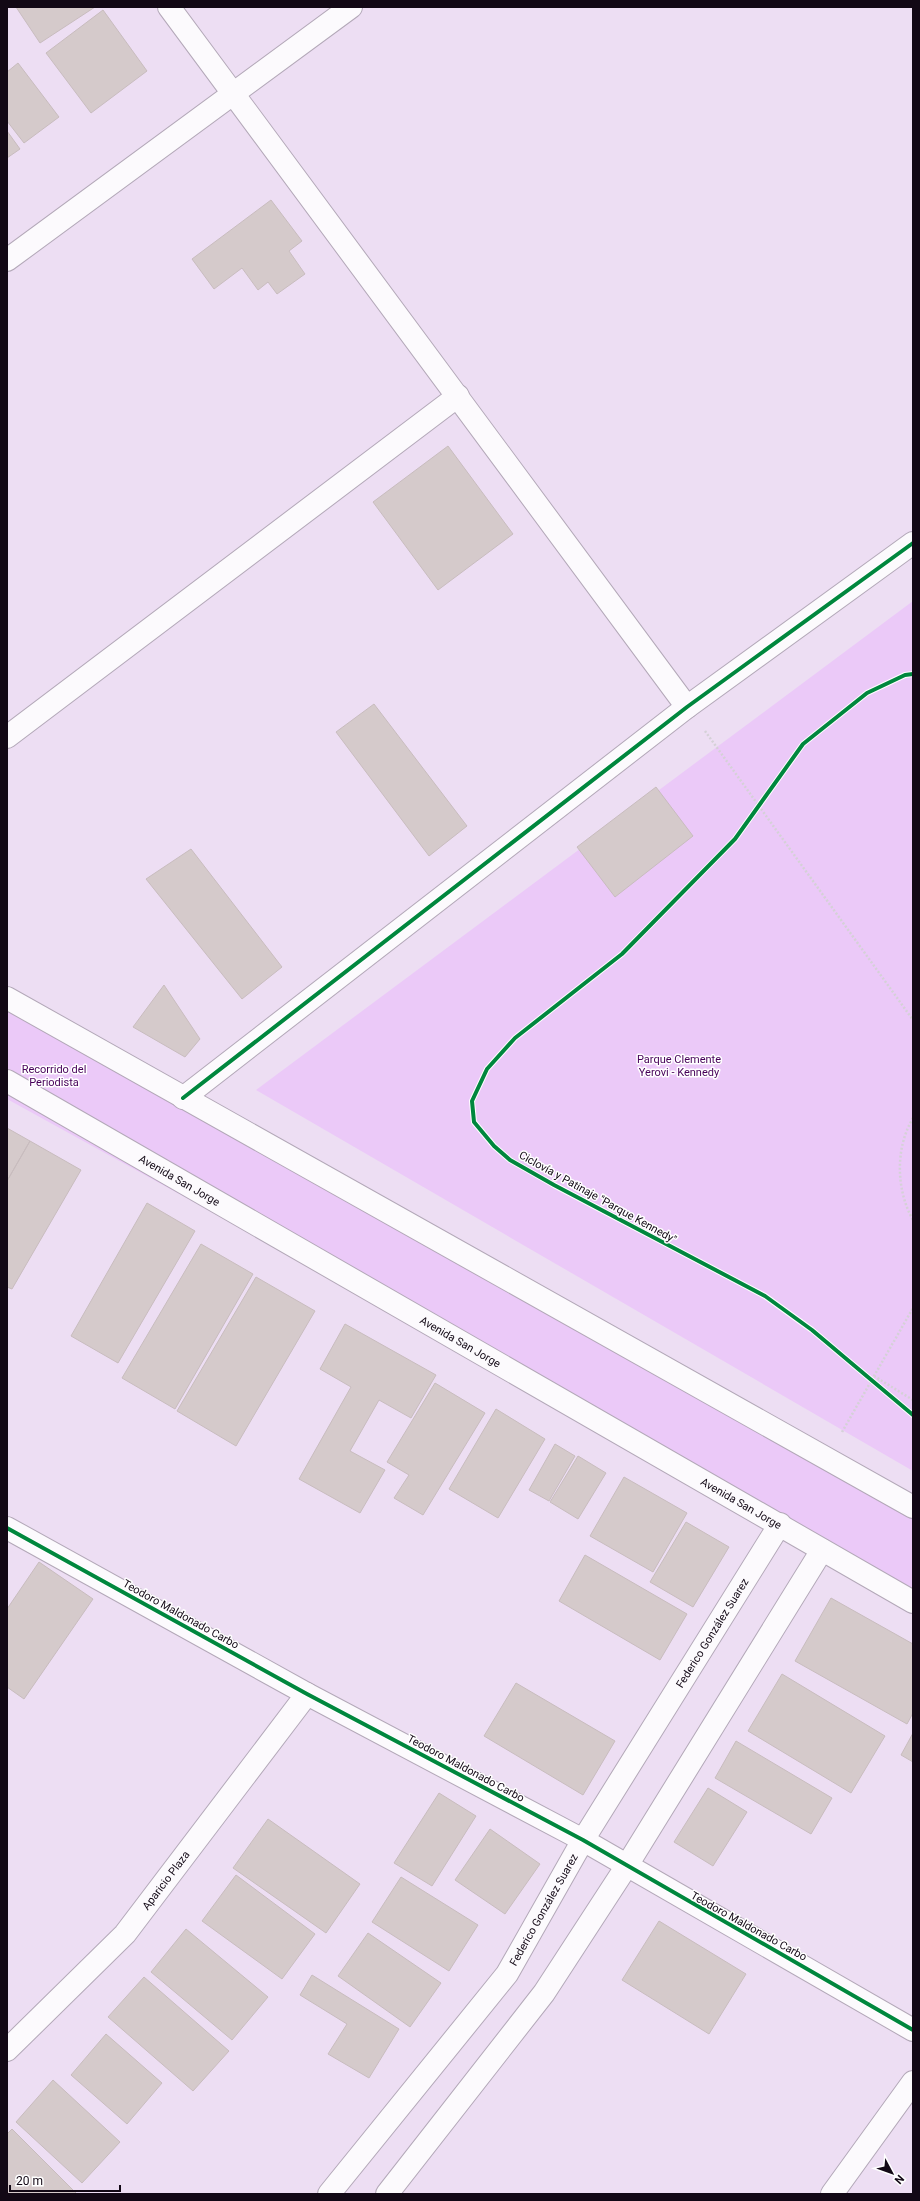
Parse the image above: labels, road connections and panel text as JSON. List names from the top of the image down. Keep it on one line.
{"streets":{"street":["Avenida San Jorge","Teodoro Maldonado Carbo","Federico González Suarez","Aparicio Plaza"],"cycle path":["Ciclovía y Patinaje \"Parque Kennedy\""]},"crossings":[["Avenida San Jorge","Federico González Suarez"],["Teodoro Maldonado Carbo","Federico González Suarez"],["Teodoro Maldonado Carbo","Aparicio Plaza"]],"parks":["Parque Clemente Yerovi - Kennedy","Recorrido del Periodista"],"scale_bar":"20 m","north":"bottom right"}
